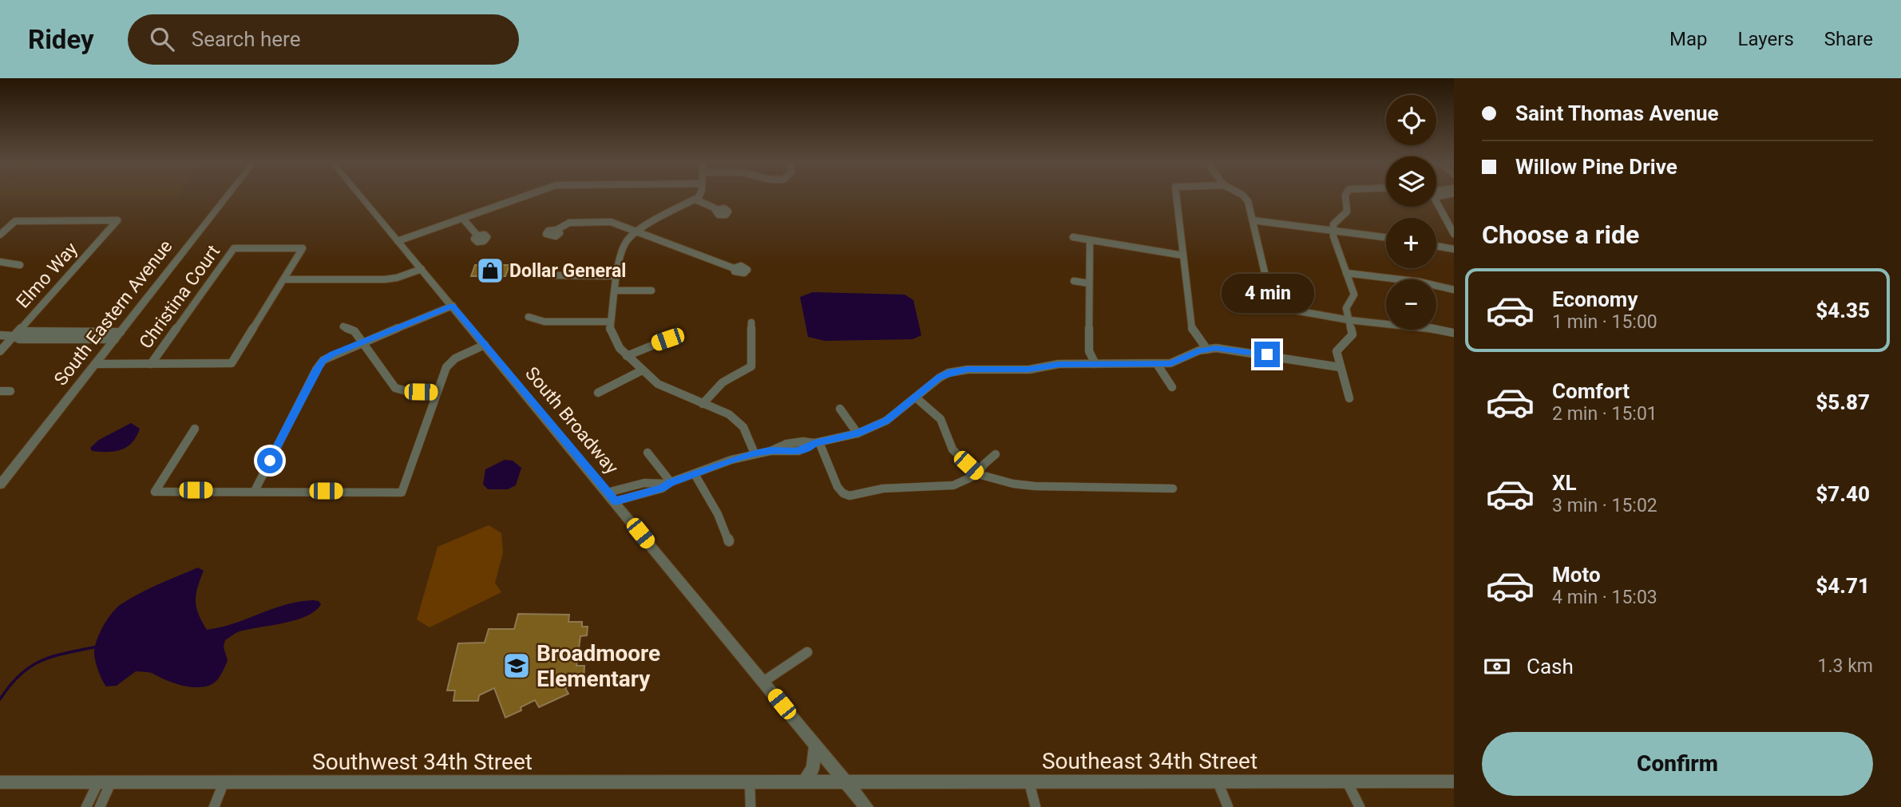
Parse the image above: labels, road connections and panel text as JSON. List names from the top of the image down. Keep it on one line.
{"streets":{"street":["Elmo Way","Christina Court","South Eastern Avenue","South Broadway","Southeast 34th Street","Southwest 34th Street"]},"crossings":[["South Broadway","Southeast 34th Street"],["South Broadway","Southwest 34th Street"],["Southeast 34th Street","Southwest 34th Street"]],"places":{"shop":["Dollar General"],"school or university":["Broadmoore Elementary"]},"page":{"header":"Ridey","search":"Search here","nav":["Map","Layers","Share"],"banner":["Saint Thomas Avenue","Willow Pine Drive"],"map_buttons":["+","−"],"heading":"Choose a ride","list":[{"name":"Economy","note":"1 min · 15:00","value":"$4.35"},{"name":"Comfort","note":"2 min · 15:01","value":"$5.87"},{"name":"XL","note":"3 min · 15:02","value":"$7.40"},{"name":"Moto","note":"4 min · 15:03","value":"$4.71"}],"bubble":"4 min","pay":["Cash","1.3 km"],"buttons":"Confirm"}}
